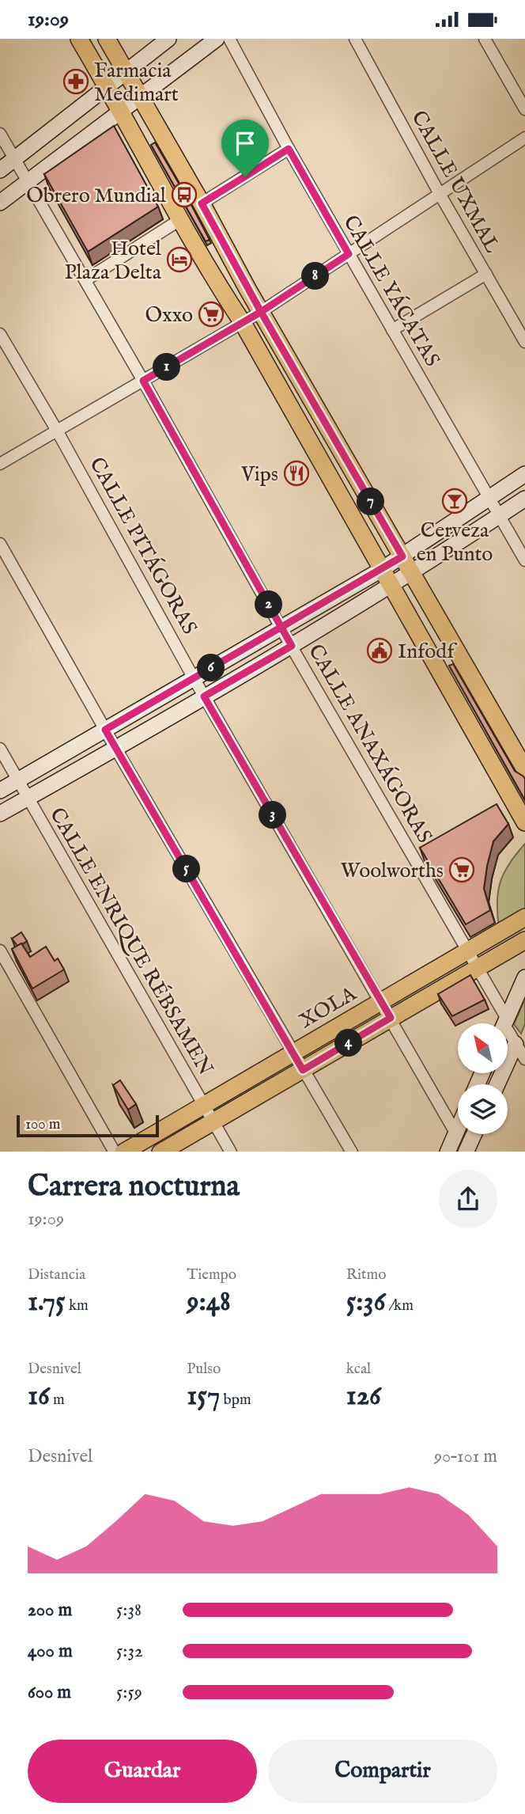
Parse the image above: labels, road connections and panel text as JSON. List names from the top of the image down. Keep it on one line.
{"streets":{"main road":["XOLA"],"street":["CALLE UXMAL","CALLE YÁCATAS","CALLE PITÁGORAS","CALLE ANAXÁGORAS","CALLE ENRIQUE RÉBSAMEN"]},"crossings":[["CALLE PITÁGORAS","XOLA"],["CALLE ANAXÁGORAS","XOLA"],["CALLE ENRIQUE RÉBSAMEN","XOLA"]],"places":{"pharmacy":["Farmacia Medimart"],"bus stop":["Obrero Mundial"],"hotel":["Hotel Plaza Delta"],"supermarket":["Oxxo","Woolworths"],"restaurant":["Vips"],"bar":["Cerveza en Punto"],"public building":["Infodf"]},"scale_bar":"100 m","north":"top left","page":{"status":"19:09","pins":["8","1","7","2","6","3","5","4"],"scale":"100 m","heading":["Carrera nocturna","19:09"],"stats":[["Distancia","1.75 km"],["Tiempo","9:48"],["Ritmo","5:36 /km"],["Desnivel","16 m"],["Pulso","157 bpm"],["kcal","126"]],"chart":["Desnivel","90–101 m"],"list":[{"name":"200 m","note":"5:38"},{"name":"400 m","note":"5:32"},{"name":"600 m","note":"5:59"}],"buttons":["Guardar","Compartir"]}}
